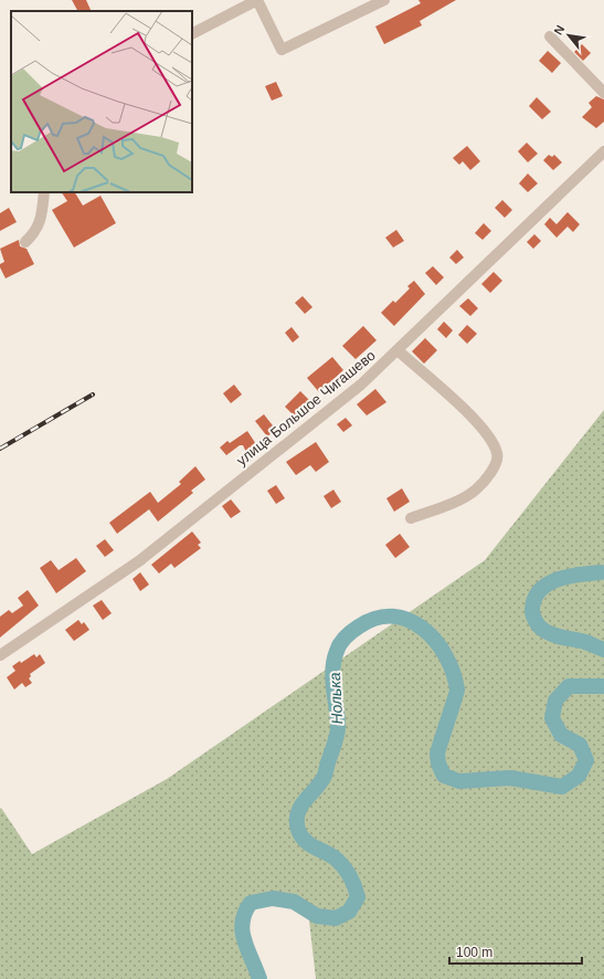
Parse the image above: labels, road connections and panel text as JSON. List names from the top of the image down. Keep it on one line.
{"streets":{"street":["улица Большое Чигашево"]},"water":["Нолька"],"scale_bar":"100 m","north":"top left"}
